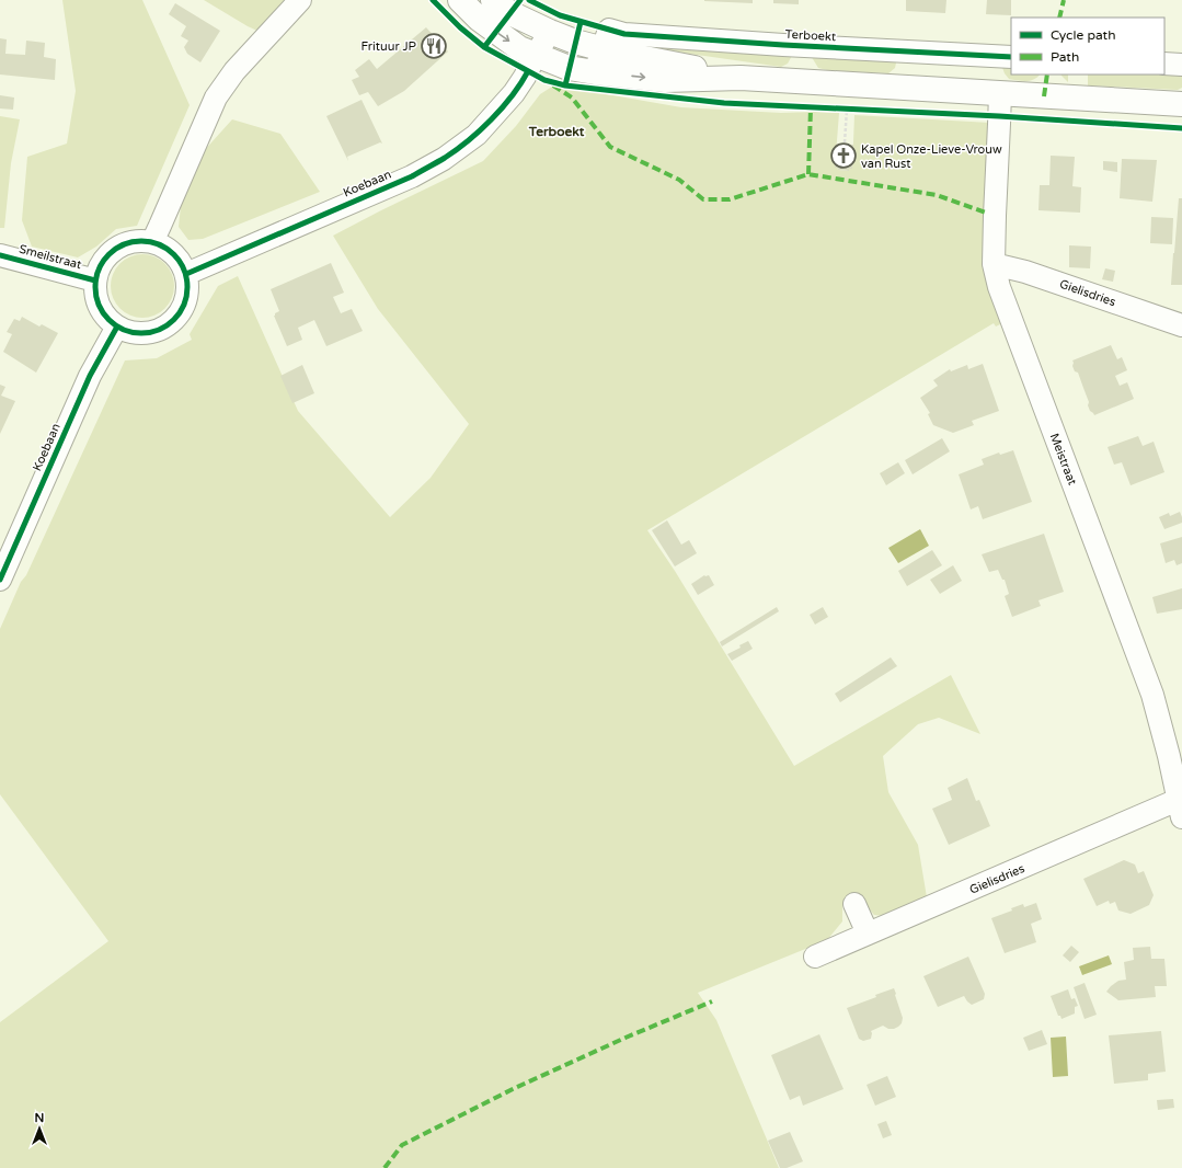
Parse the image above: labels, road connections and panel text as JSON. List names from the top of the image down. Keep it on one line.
{"streets":{"street":["Terboekt","Koebaan","Smeilstraat","Gielisdries","Meistraat"]},"crossings":[["Koebaan","Smeilstraat"],["Gielisdries","Meistraat"]],"districts":["Terboekt"],"places":{"restaurant":["Frituur JP"],"church":["Kapel Onze-Lieve-Vrouw van Rust"]},"legend":["Cycle path","Path"],"north":"top"}
